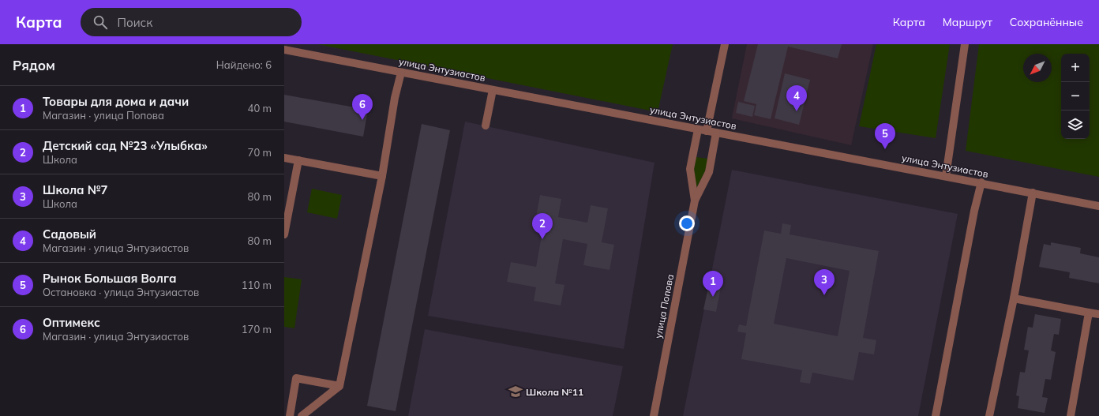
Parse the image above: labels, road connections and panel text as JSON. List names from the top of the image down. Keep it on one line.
{"streets":{"street":["улица Энтузиастов","улица Попова"]},"crossings":[["улица Энтузиастов","улица Попова"]],"places":{"school or university":["Школа №11"]},"north":"bottom left","page":{"header":"Карта","search":"Поиск","nav":["Карта","Маршрут","Сохранённые"],"heading":["Рядом","Найдено: 6"],"map_buttons":["+","−"],"list":[{"mark":"1","name":"Товары для дома и дачи","note":"Магазин · улица Попова","value":"40 m"},{"mark":"2","name":"Детский сад №23 «Улыбка»","note":"Школа","value":"70 m"},{"mark":"3","name":"Школа №7","note":"Школа","value":"80 m"},{"mark":"4","name":"Садовый","note":"Магазин · улица Энтузиастов","value":"80 m"},{"mark":"5","name":"Рынок Большая Волга","note":"Остановка · улица Энтузиастов","value":"110 m"},{"mark":"6","name":"Оптимекс","note":"Магазин · улица Энтузиастов","value":"170 m"}],"pins":["4","6","5","2","3","1"]}}
